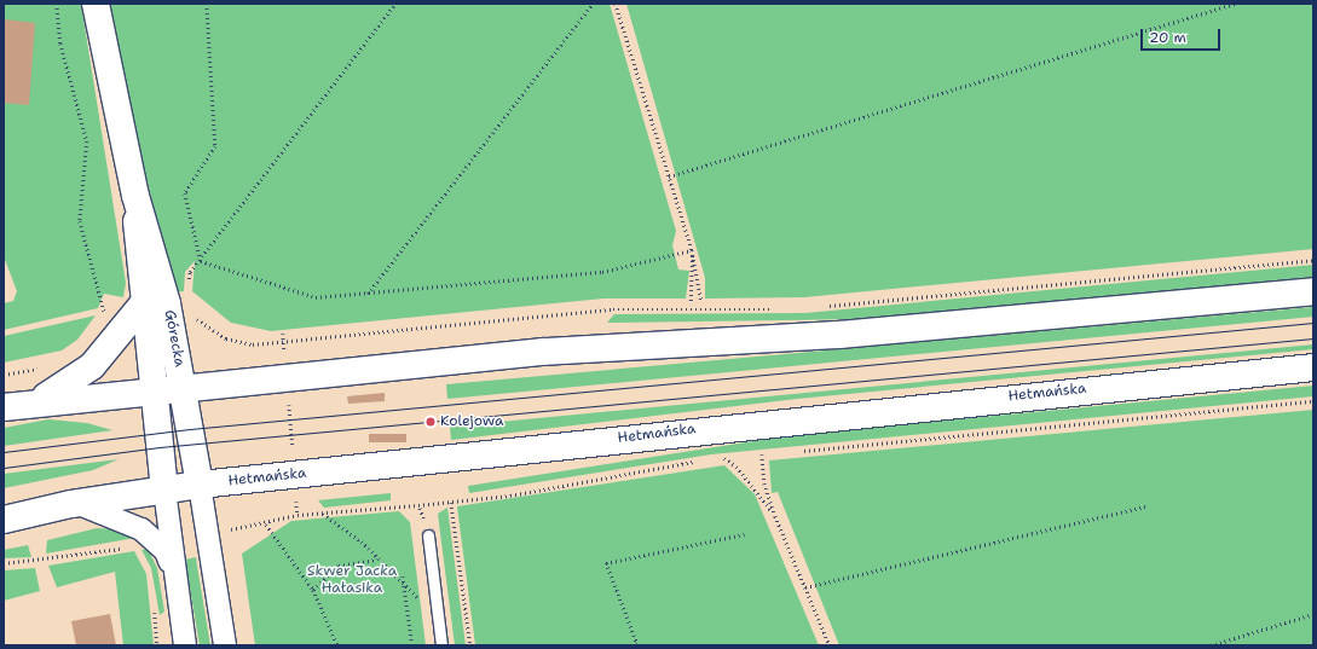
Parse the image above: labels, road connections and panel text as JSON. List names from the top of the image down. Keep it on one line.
{"streets":{"main road":["Górecka","Hetmańska"]},"crossings":[["Górecka","Hetmańska"]],"parks":["Skwer Jacka Hałasika"],"places":["Kolejowa"],"scale_bar":"20 m"}
